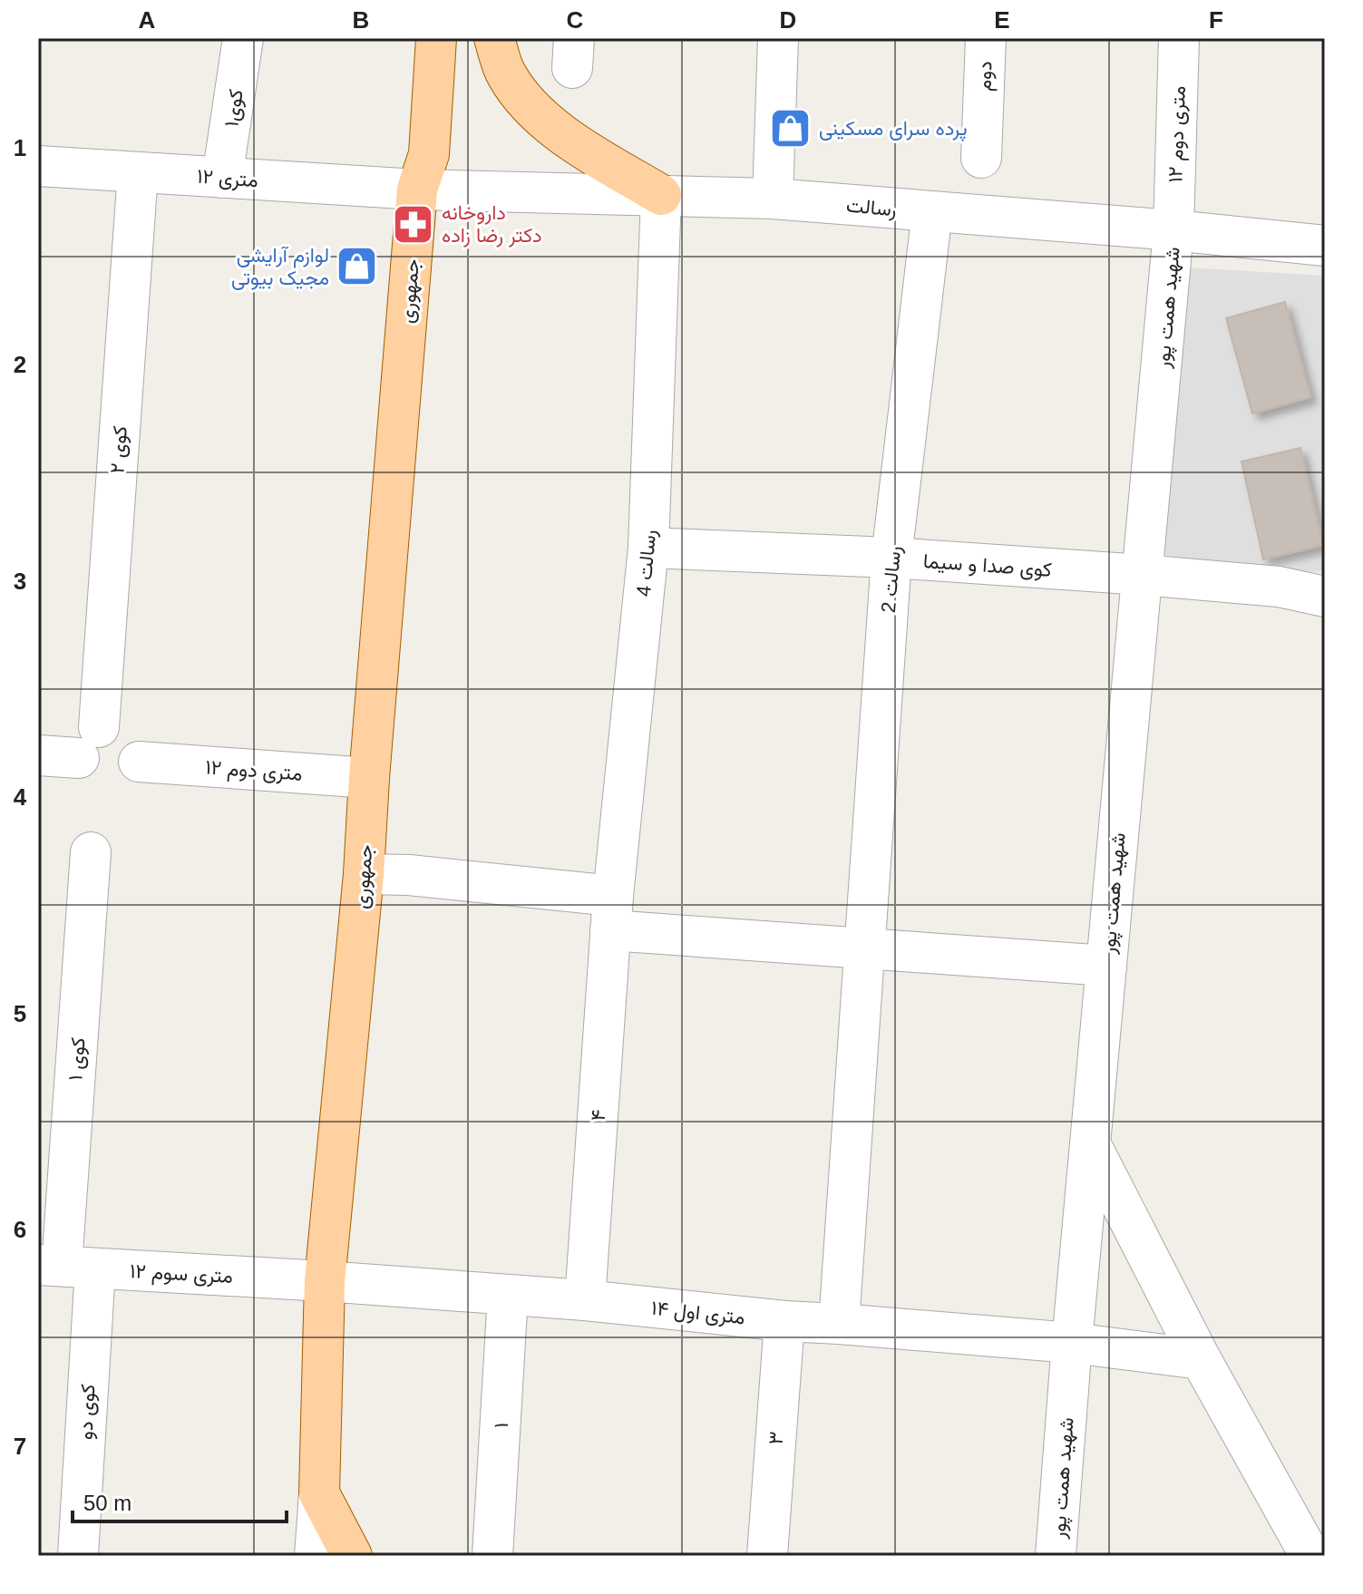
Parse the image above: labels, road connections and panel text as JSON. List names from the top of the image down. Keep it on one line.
{"streets":{"main road":["جمهوری"],"street":["دوم","کوی۱","۱۲ متری دوم","۱۲ متری","رسالت","شهید همت پور","کوی ۲","رسالت 4","کوی صدا و سیما","رسالت 2","کوی ۱","۴","۱۲ متری سوم","۱۴ متری اول","کوی دو","۱","۳"]},"crossings":[["کوی۱","۱۲ متری"],["۱۲ متری دوم","رسالت"],["۱۲ متری دوم","جمهوری"],["۱۲ متری دوم","شهید همت پور"],["۱۲ متری","رسالت"],["۱۲ متری","جمهوری"],["۱۲ متری","کوی ۲"],["رسالت","جمهوری"],["رسالت","شهید همت پور"],["رسالت","رسالت 4"],["رسالت","رسالت 2"],["جمهوری","۱۲ متری سوم"],["جمهوری","۱۴ متری اول"],["شهید همت پور","کوی صدا و سیما"],["شهید همت پور","۱۴ متری اول"],["رسالت 4","کوی صدا و سیما"],["رسالت 4","۴"],["کوی صدا و سیما","رسالت 2"],["رسالت 2","۱۴ متری اول"],["کوی ۱","۱۲ متری سوم"],["کوی ۱","کوی دو"],["۴","۱۴ متری اول"],["۱۲ متری سوم","۱۴ متری اول"],["۱۲ متری سوم","کوی دو"],["۱۴ متری اول","۱"],["۱۴ متری اول","۳"]],"places":{"shop":["پرده سرای مسکینی","لوازم آرایشی مجیک بیوتی"],"pharmacy":["داروخانه دکتر رضا زاده"]},"scale_bar":"50 m","grid":{"columns":["A","B","C","D","E","F"],"rows":["1","2","3","4","5","6","7"]}}
